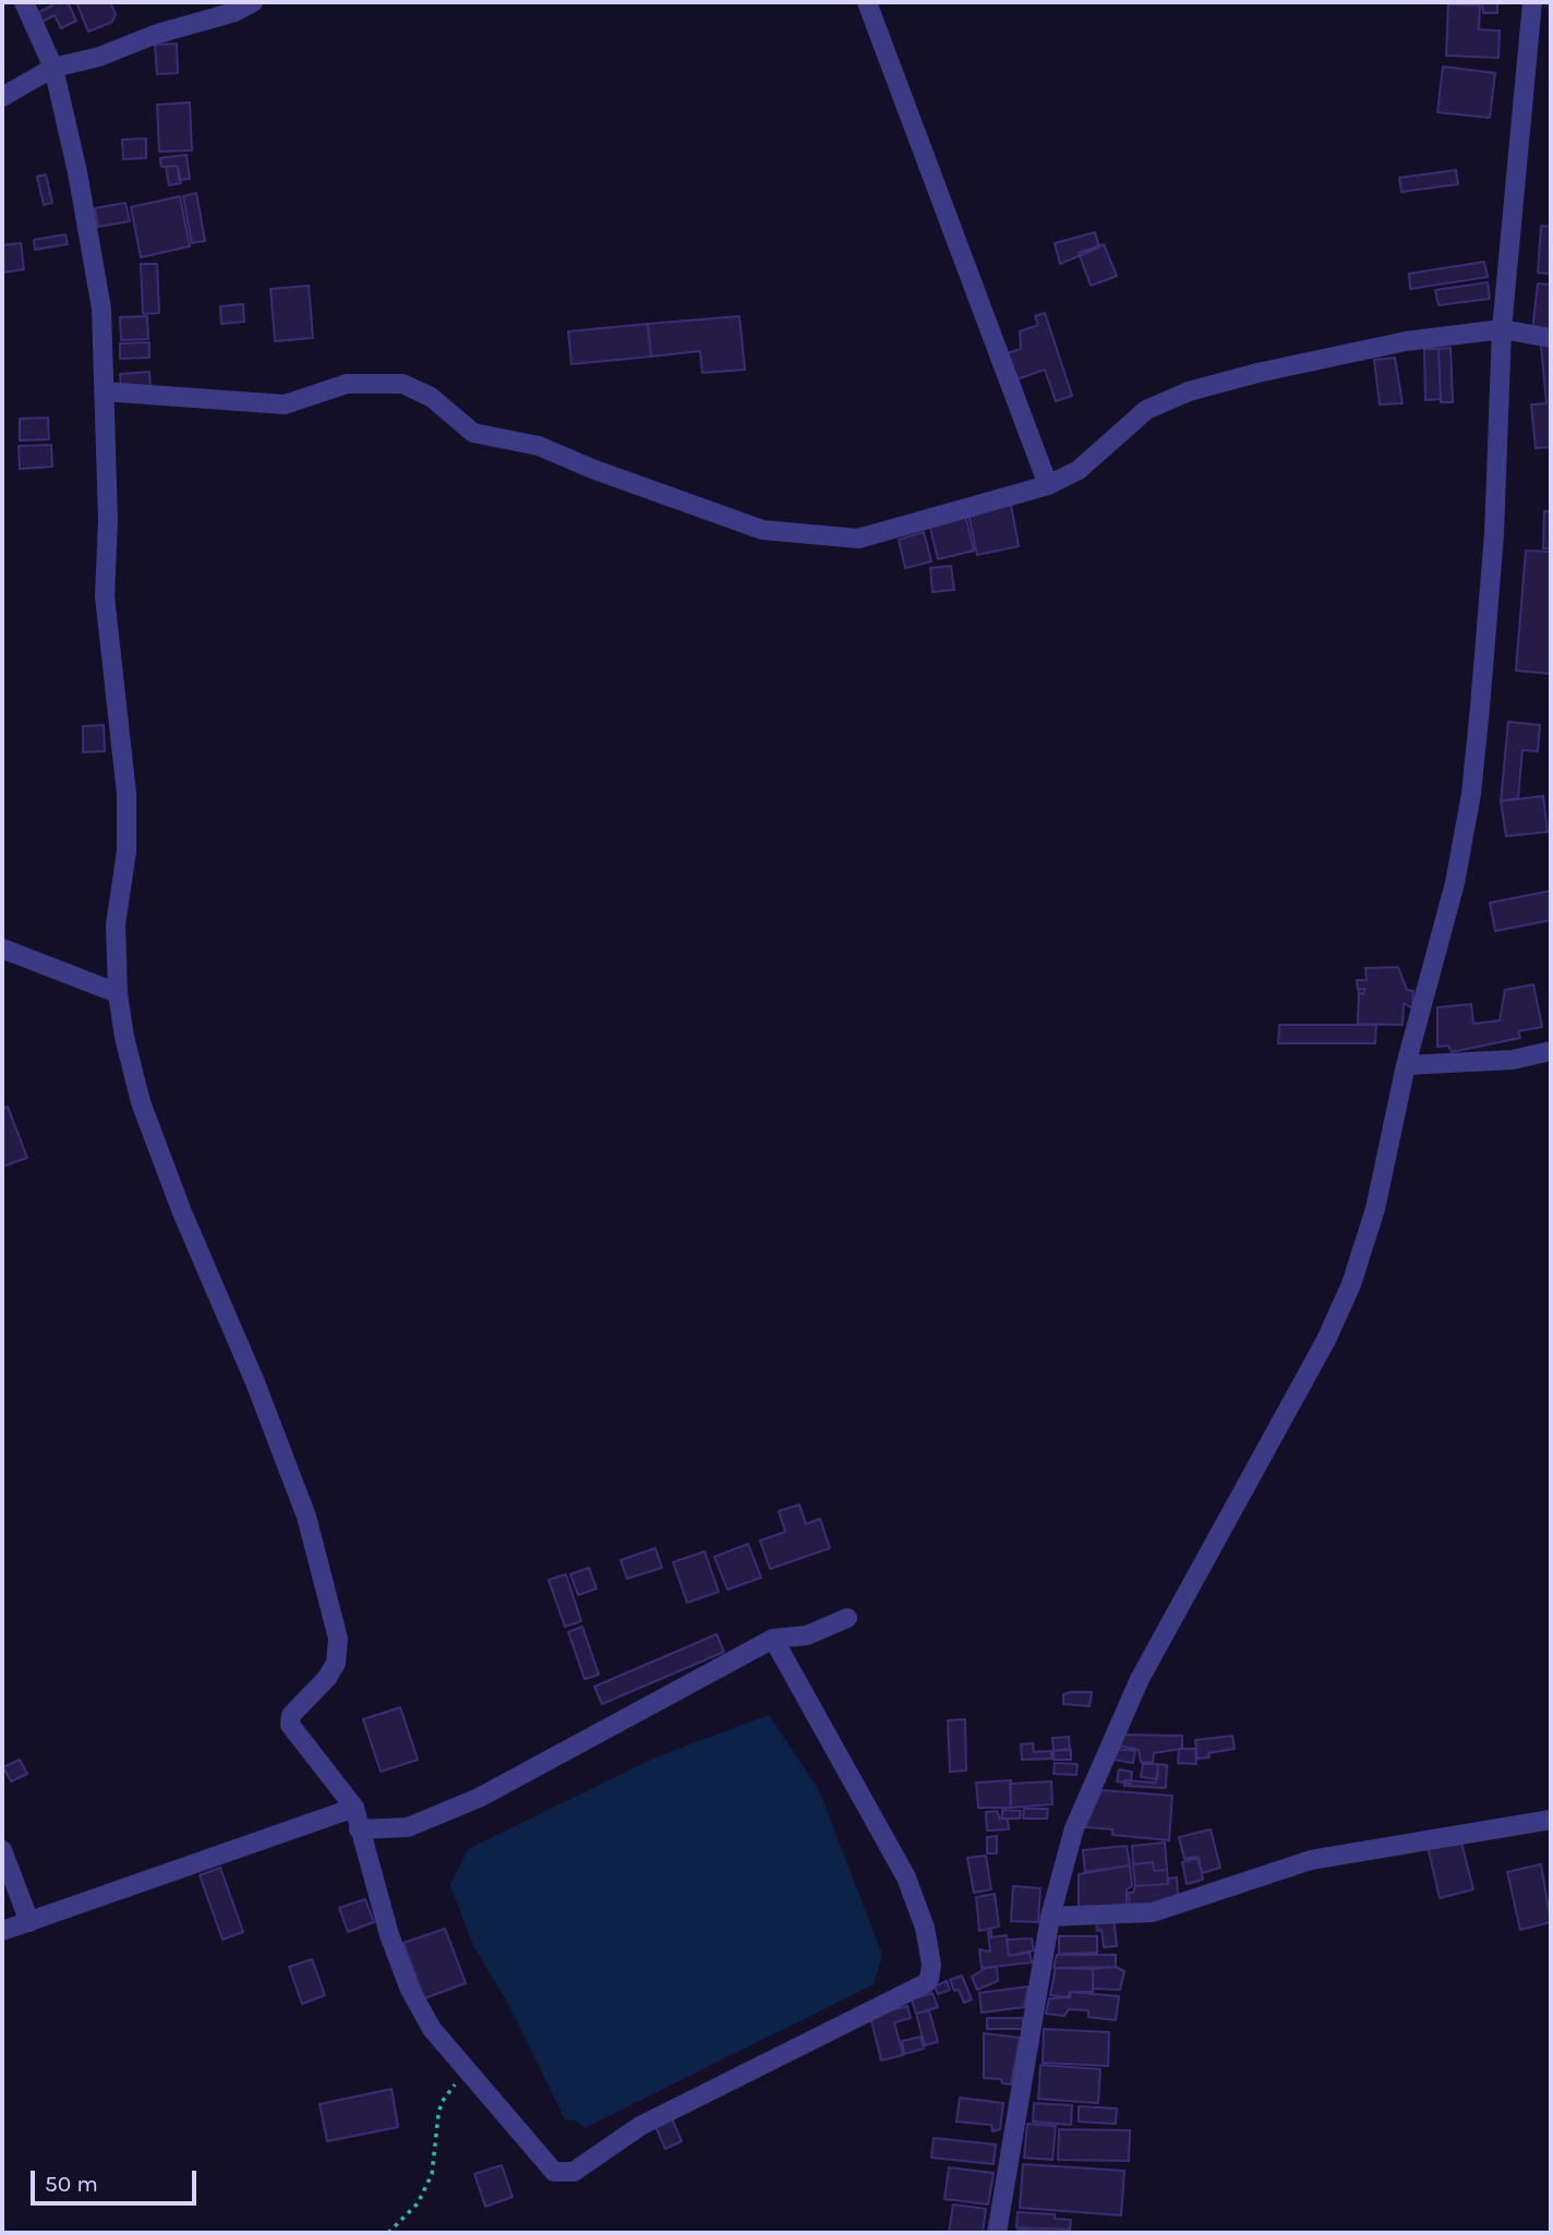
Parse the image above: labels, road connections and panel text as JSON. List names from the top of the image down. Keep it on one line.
{"scale_bar":"50 m"}
